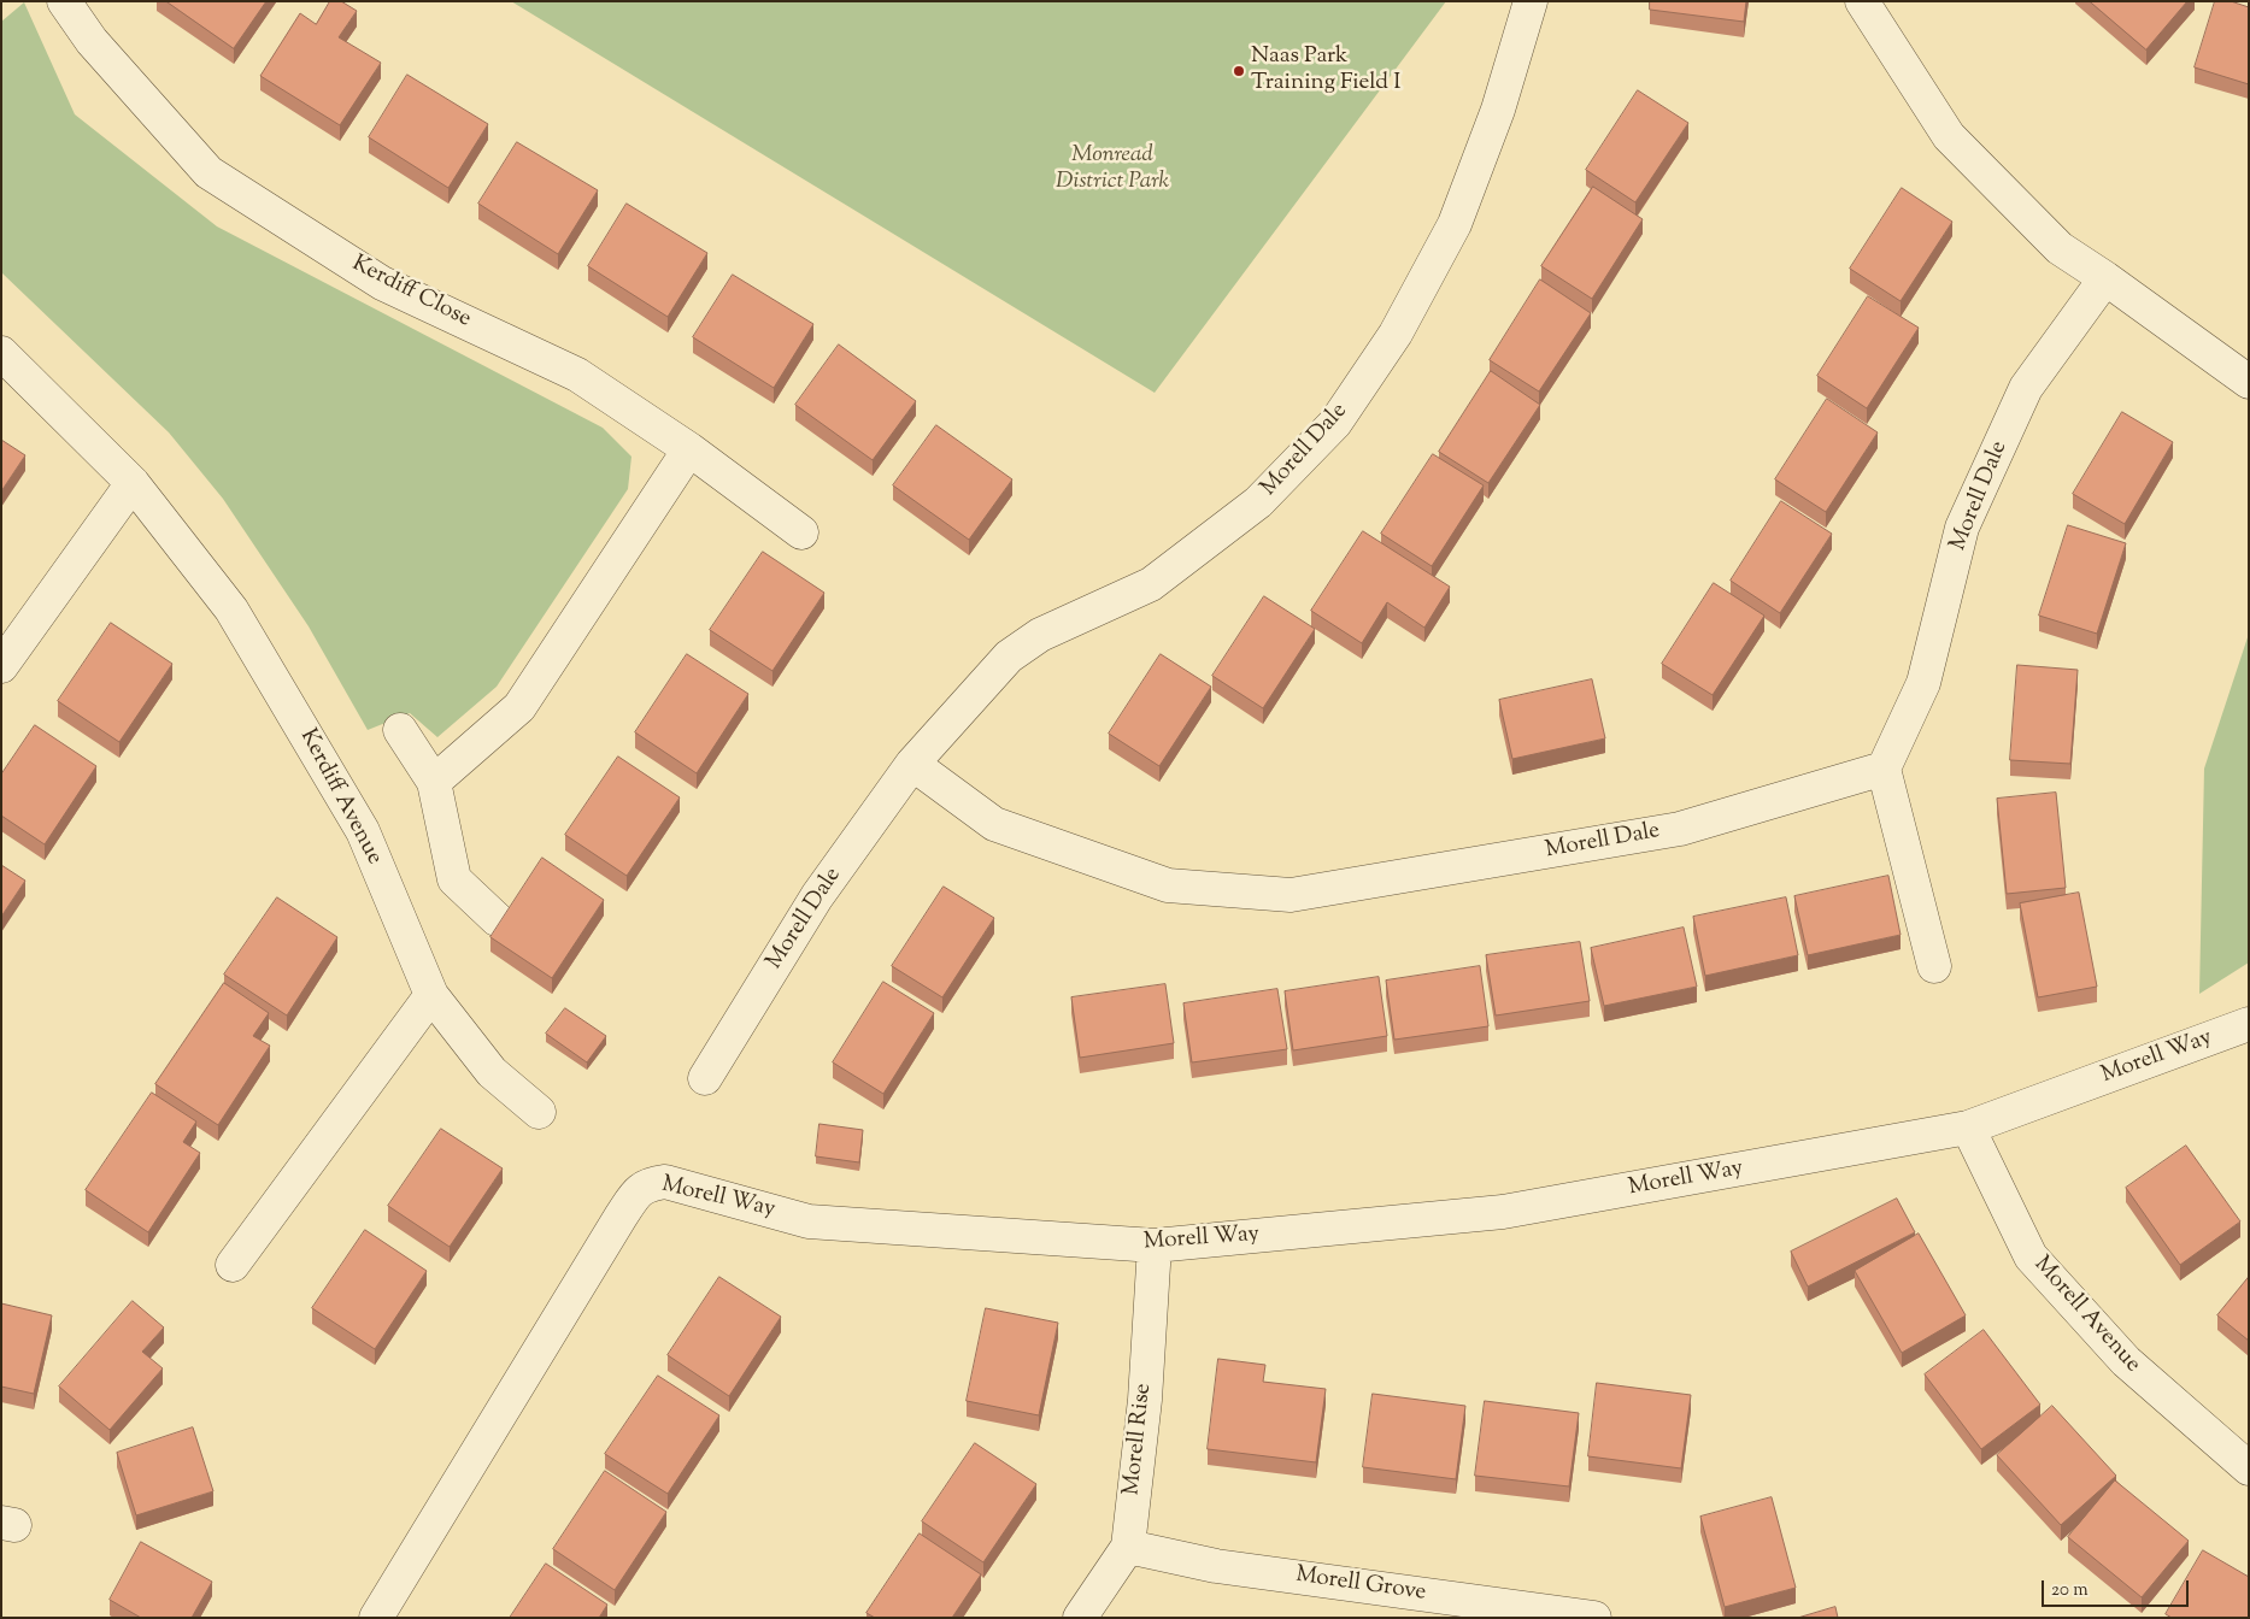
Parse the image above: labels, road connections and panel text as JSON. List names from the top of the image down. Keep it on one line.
{"streets":{"street":["Kerdiff Close","Morell Dale","Kerdiff Avenue","Morell Way","Morell Avenue","Morell Rise","Morell Grove"]},"crossings":[["Morell Way","Morell Avenue"],["Morell Way","Morell Rise"],["Morell Rise","Morell Grove"]],"parks":["Monread District Park"],"places":["Naas Park Training Field I"],"scale_bar":"20 m"}
